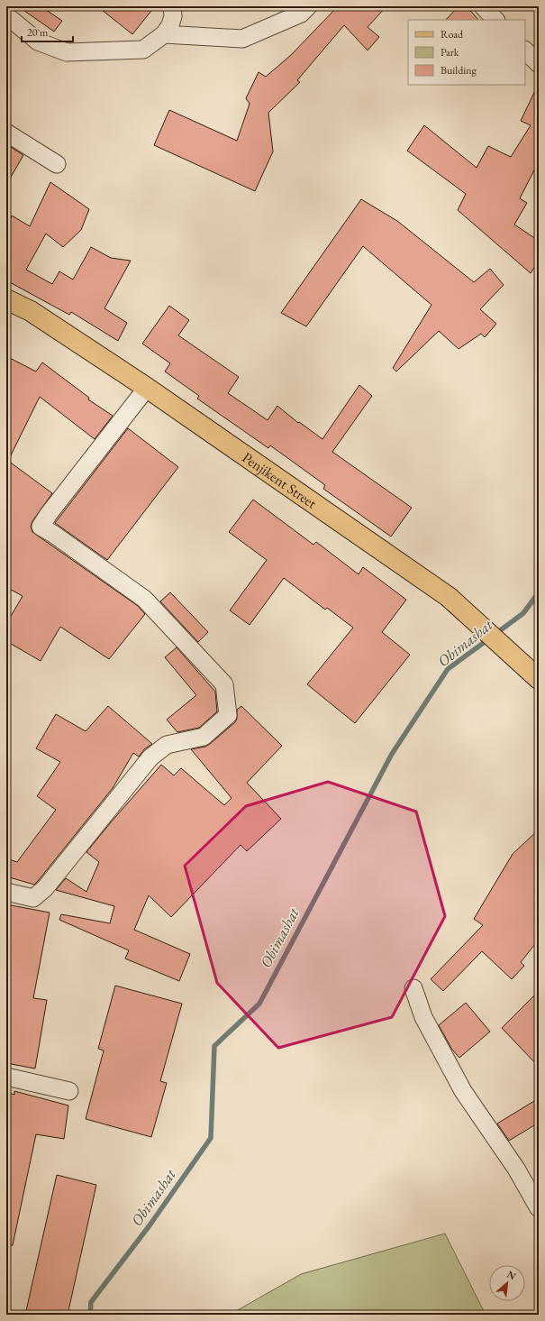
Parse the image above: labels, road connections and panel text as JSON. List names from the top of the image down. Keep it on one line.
{"streets":{"main road":["Penjikent Street"]},"water":["Obimashat"],"legend":["Road","Park","Building"],"scale_bar":"20 m","north":"top right"}
